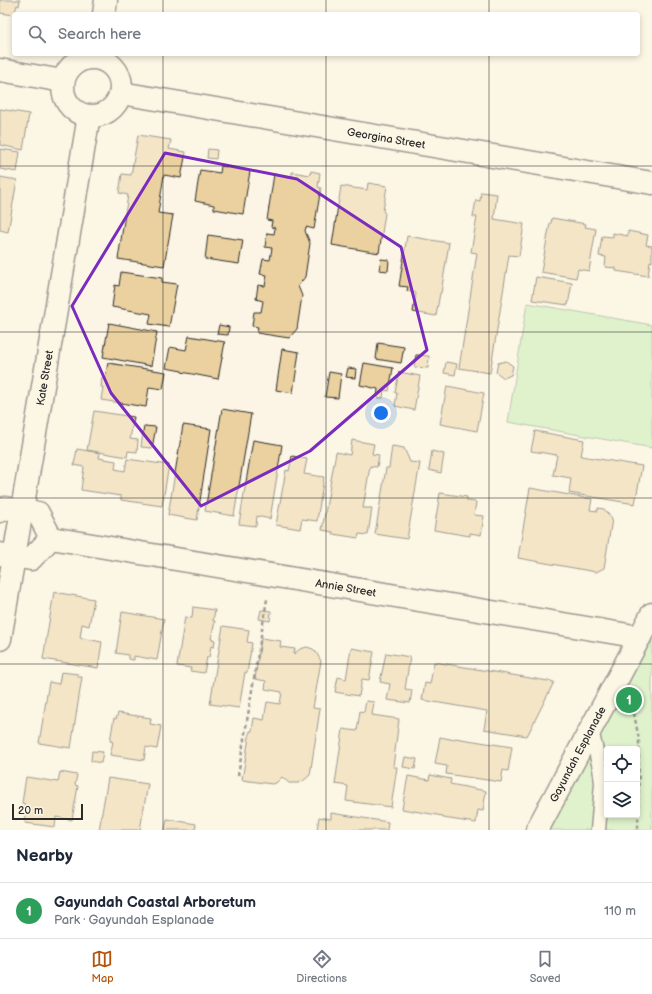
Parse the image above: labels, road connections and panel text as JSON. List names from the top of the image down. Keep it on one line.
{"streets":{"street":["Georgina Street","Kate Street","Annie Street","Gayundah Esplanade"]},"crossings":[["Georgina Street","Kate Street"],["Annie Street","Gayundah Esplanade"]],"scale_bar":"20 m","page":{"search":"Search here","pins":"1","scale":"20 m","heading":"Nearby","list":[{"mark":"1","name":"Gayundah Coastal Arboretum","note":"Park · Gayundah Esplanade","value":"110 m"}],"nav":["Map","Directions","Saved"]}}
